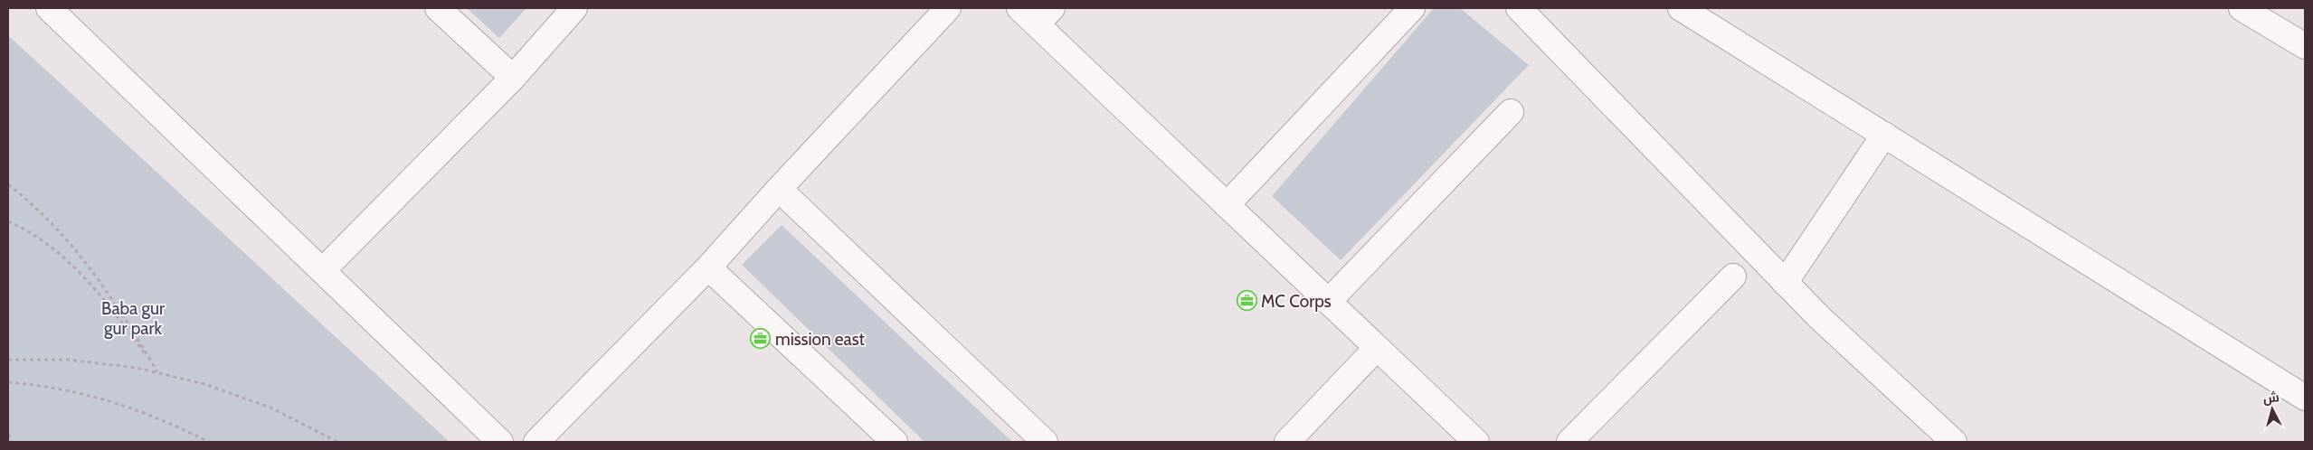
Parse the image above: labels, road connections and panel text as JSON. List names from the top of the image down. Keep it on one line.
{"parks":["Baba gur gur park"],"places":{"office":["MC Corps","mission east"]},"north":"top"}
